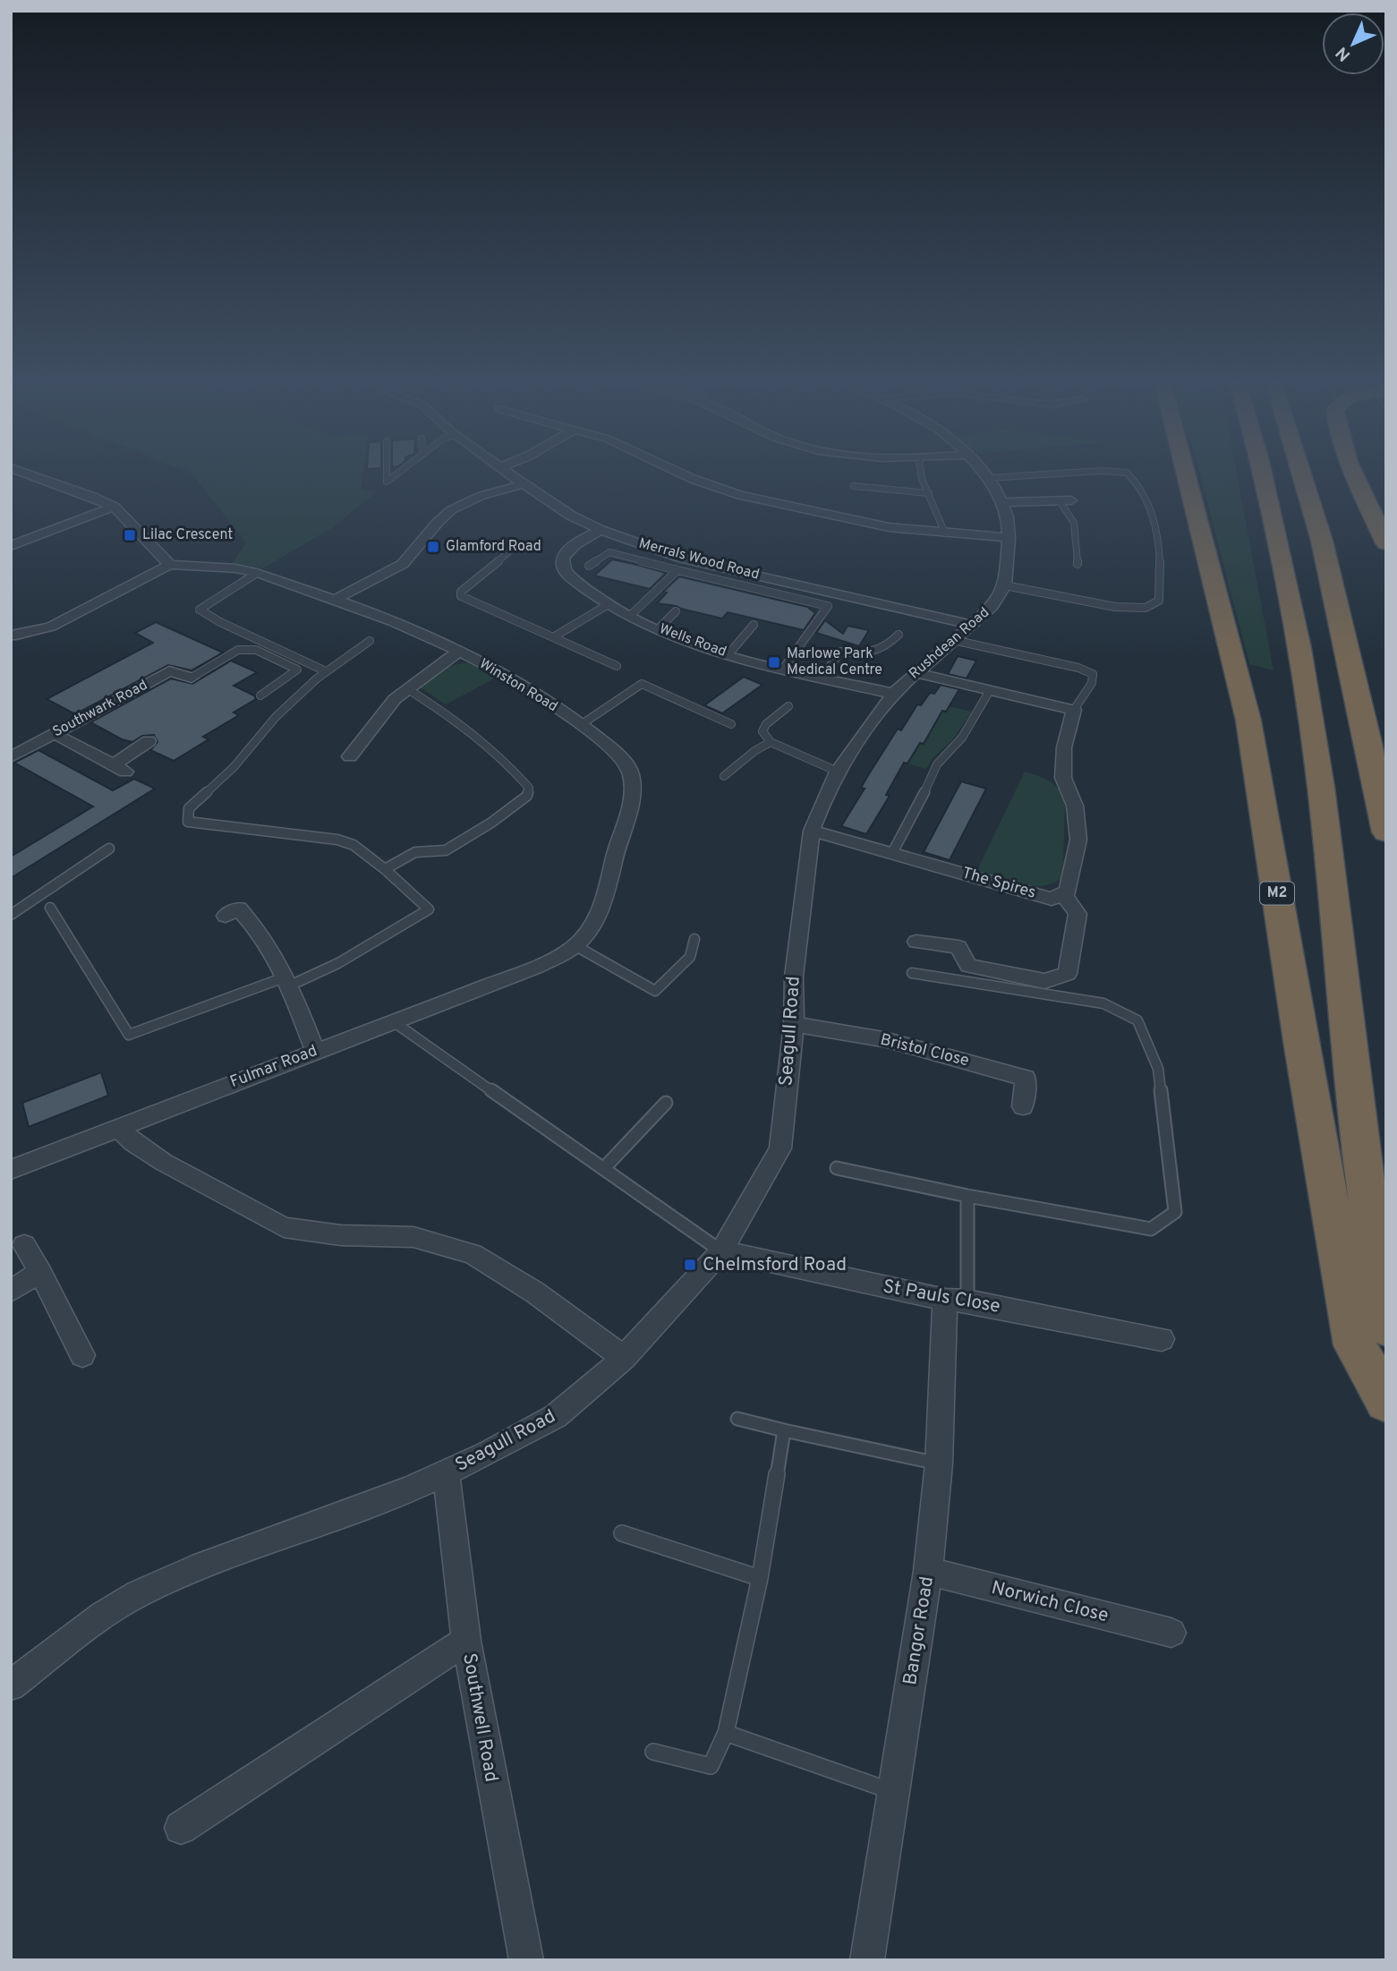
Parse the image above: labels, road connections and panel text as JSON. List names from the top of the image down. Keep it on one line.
{"streets":{"highway":["M2"],"street":["Merrals Wood Road","Wells Road","Rushdean Road","Winston Road","Southwark Road","The Spires","Seagull Road","Bristol Close","Fulmar Road","St Pauls Close","Norwich Close","Bangor Road","Southwell Road"]},"crossings":[["Merrals Wood Road","Wells Road"],["Merrals Wood Road","Rushdean Road"],["Wells Road","Rushdean Road"],["Rushdean Road","The Spires"],["Rushdean Road","Seagull Road"],["Winston Road","Fulmar Road"],["Seagull Road","Bristol Close"],["Seagull Road","St Pauls Close"],["Seagull Road","Southwell Road"],["St Pauls Close","Bangor Road"],["Norwich Close","Bangor Road"]],"places":{"transit":["Lilac Crescent","Glamford Road","Marlowe Park Medical Centre","Chelmsford Road"]},"north":"bottom left"}
